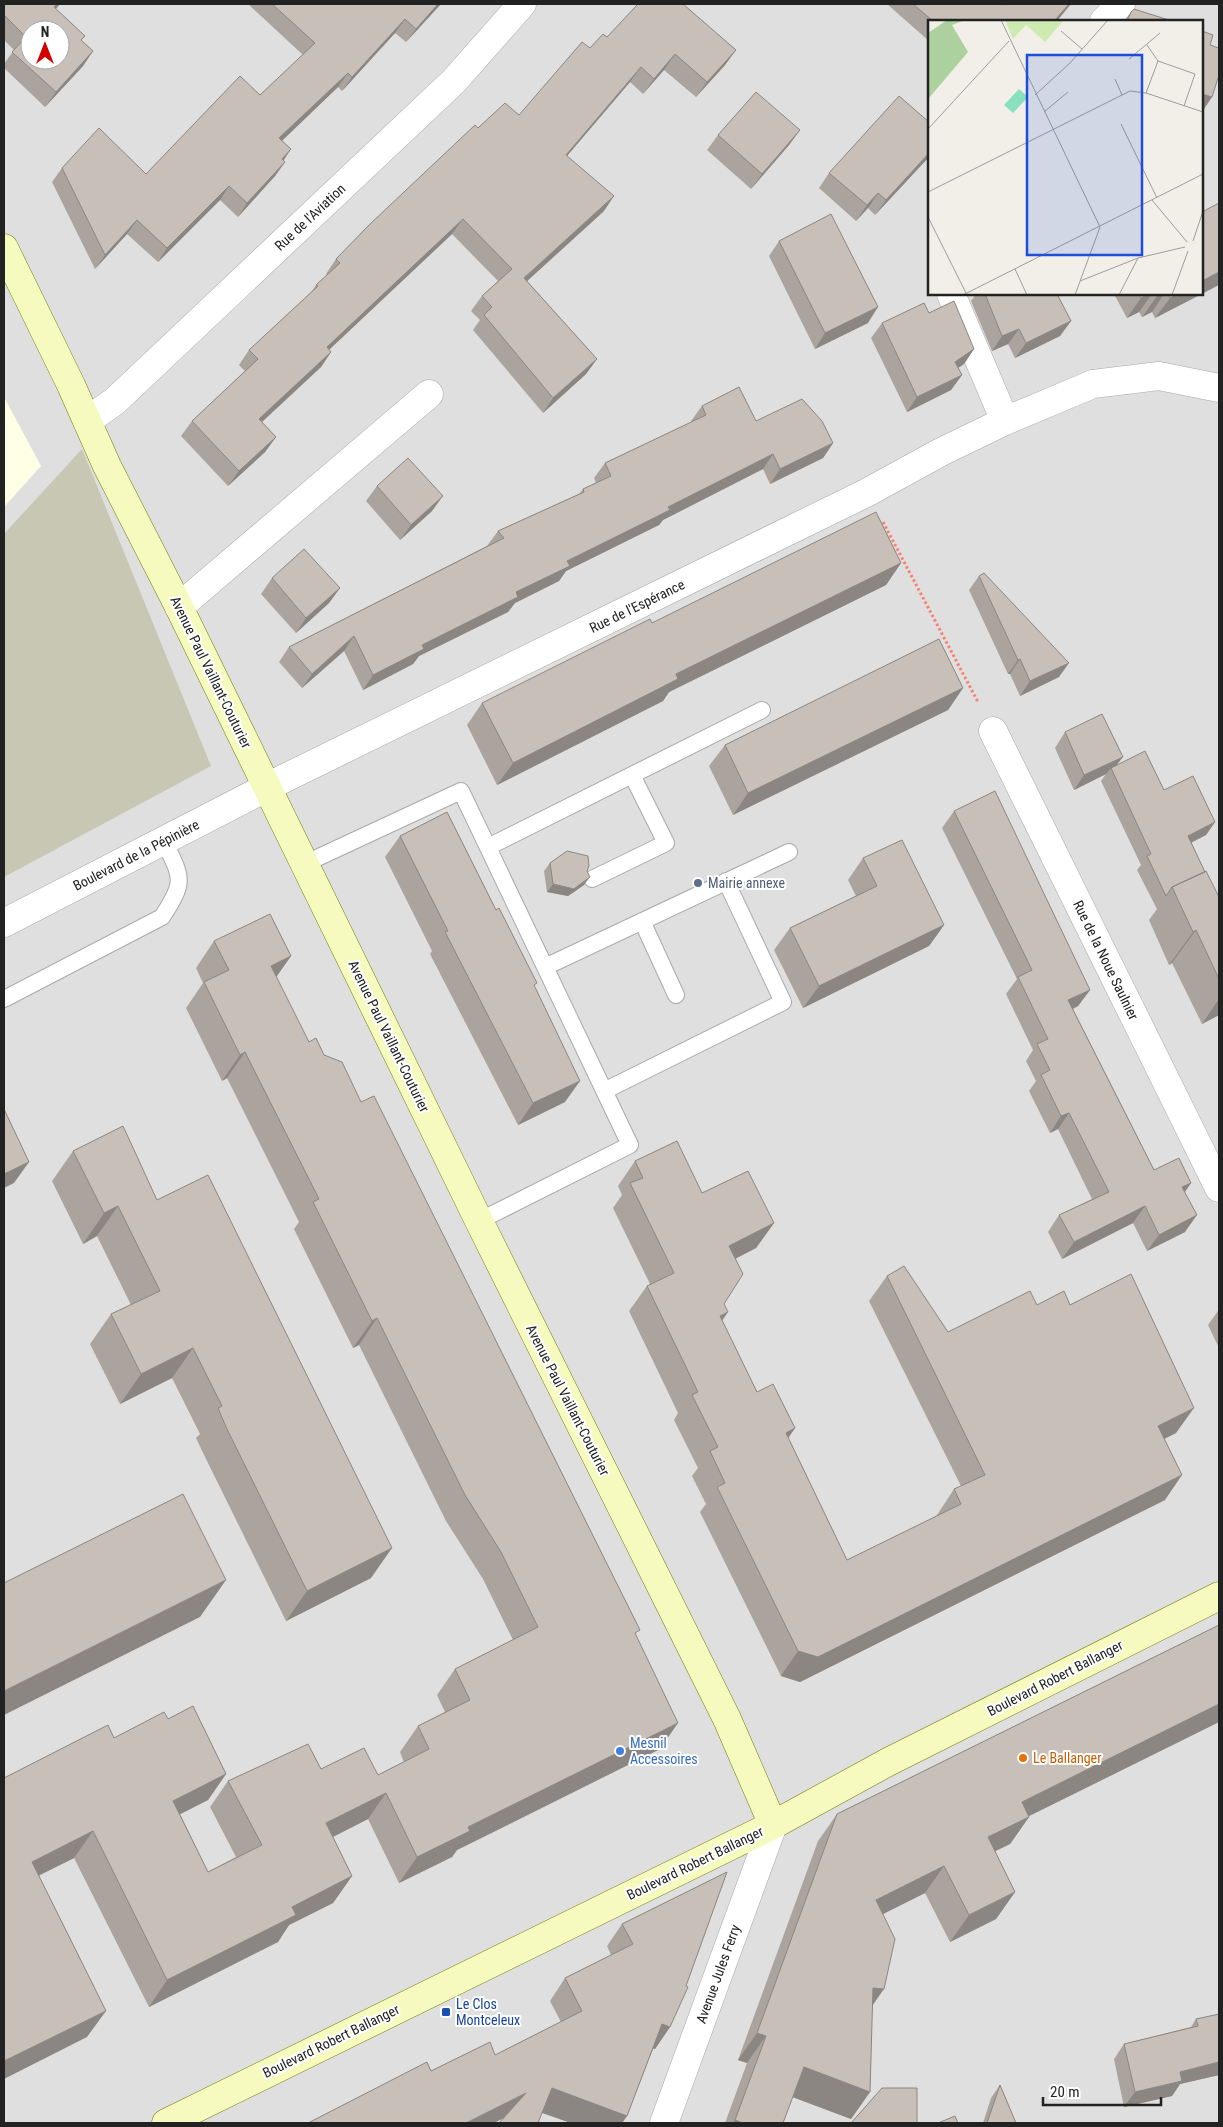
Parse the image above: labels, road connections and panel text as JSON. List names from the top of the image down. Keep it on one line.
{"streets":{"street":["Rue de l'Aviation","Rue de l'Espérance","Avenue Paul Vaillant-Couturier","Boulevard de la Pépinière","Rue de la Noue Saulnier","Boulevard Robert Ballanger","Avenue Jules Ferry"]},"crossings":[["Rue de l'Aviation","Avenue Paul Vaillant-Couturier"],["Rue de l'Espérance","Avenue Paul Vaillant-Couturier"],["Rue de l'Espérance","Boulevard de la Pépinière"],["Avenue Paul Vaillant-Couturier","Boulevard de la Pépinière"],["Avenue Paul Vaillant-Couturier","Boulevard Robert Ballanger"],["Avenue Paul Vaillant-Couturier","Avenue Jules Ferry"],["Boulevard Robert Ballanger","Avenue Jules Ferry"]],"places":{"other":["Mairie annexe","Mesnil Accessoires","Le Ballanger"],"transit":["Le Clos Montceleux"]},"scale_bar":"20 m","north":"top"}
